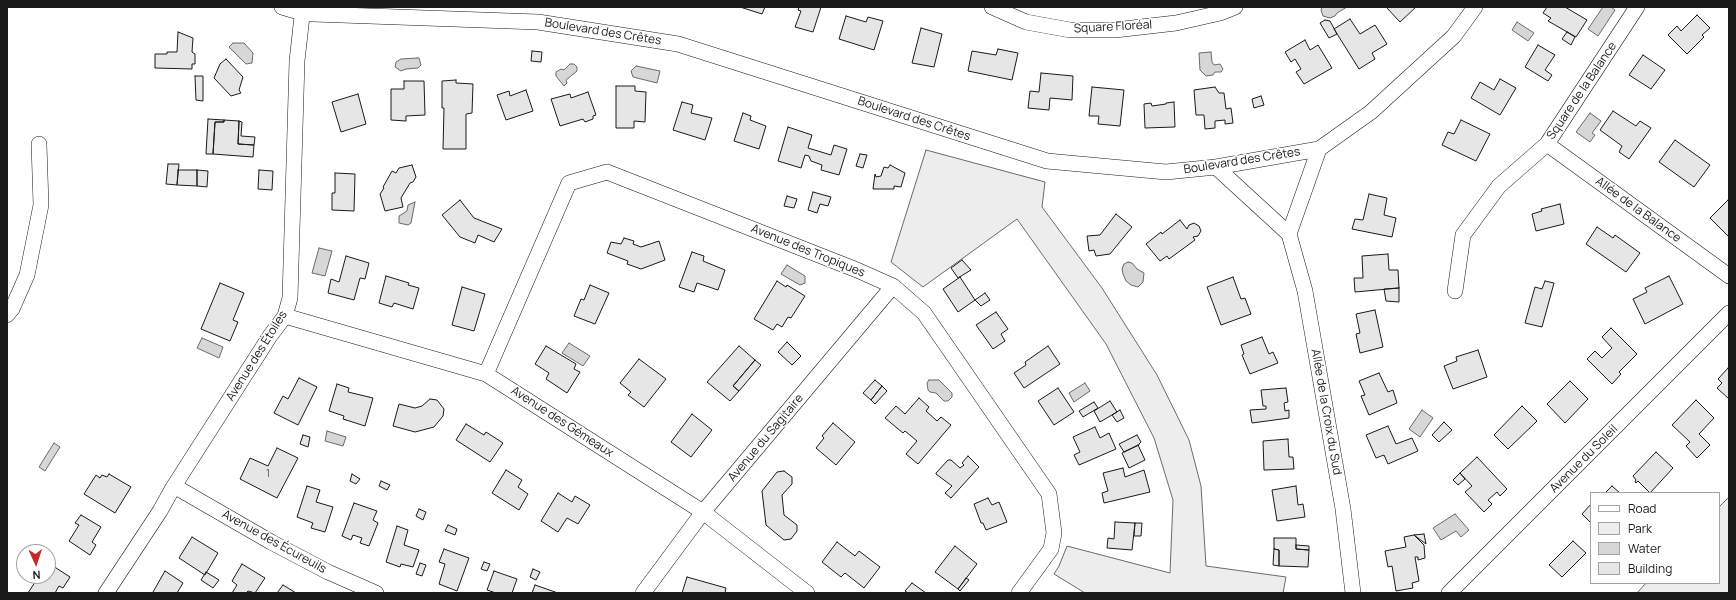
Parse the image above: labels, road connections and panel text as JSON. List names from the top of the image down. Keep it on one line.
{"streets":{"street":["Square Floréal","Boulevard des Crêtes","Square de la Balance","Allée de la Balance","Avenue des Tropiques","Avenue des Étoiles","Allée de la Croix du Sud","Avenue des Gémeaux","Avenue du Sagitaire","Avenue du Soleil","Avenue des Écureuils"]},"crossings":[["Boulevard des Crêtes","Avenue des Étoiles"],["Square de la Balance","Allée de la Balance"],["Avenue des Tropiques","Avenue des Gémeaux"],["Avenue des Tropiques","Avenue du Sagitaire"],["Avenue des Étoiles","Avenue des Gémeaux"],["Avenue des Étoiles","Avenue des Écureuils"],["Avenue des Gémeaux","Avenue du Sagitaire"]],"house_numbers":["1"],"legend":["Road","Park","Water","Building"],"north":"bottom"}
